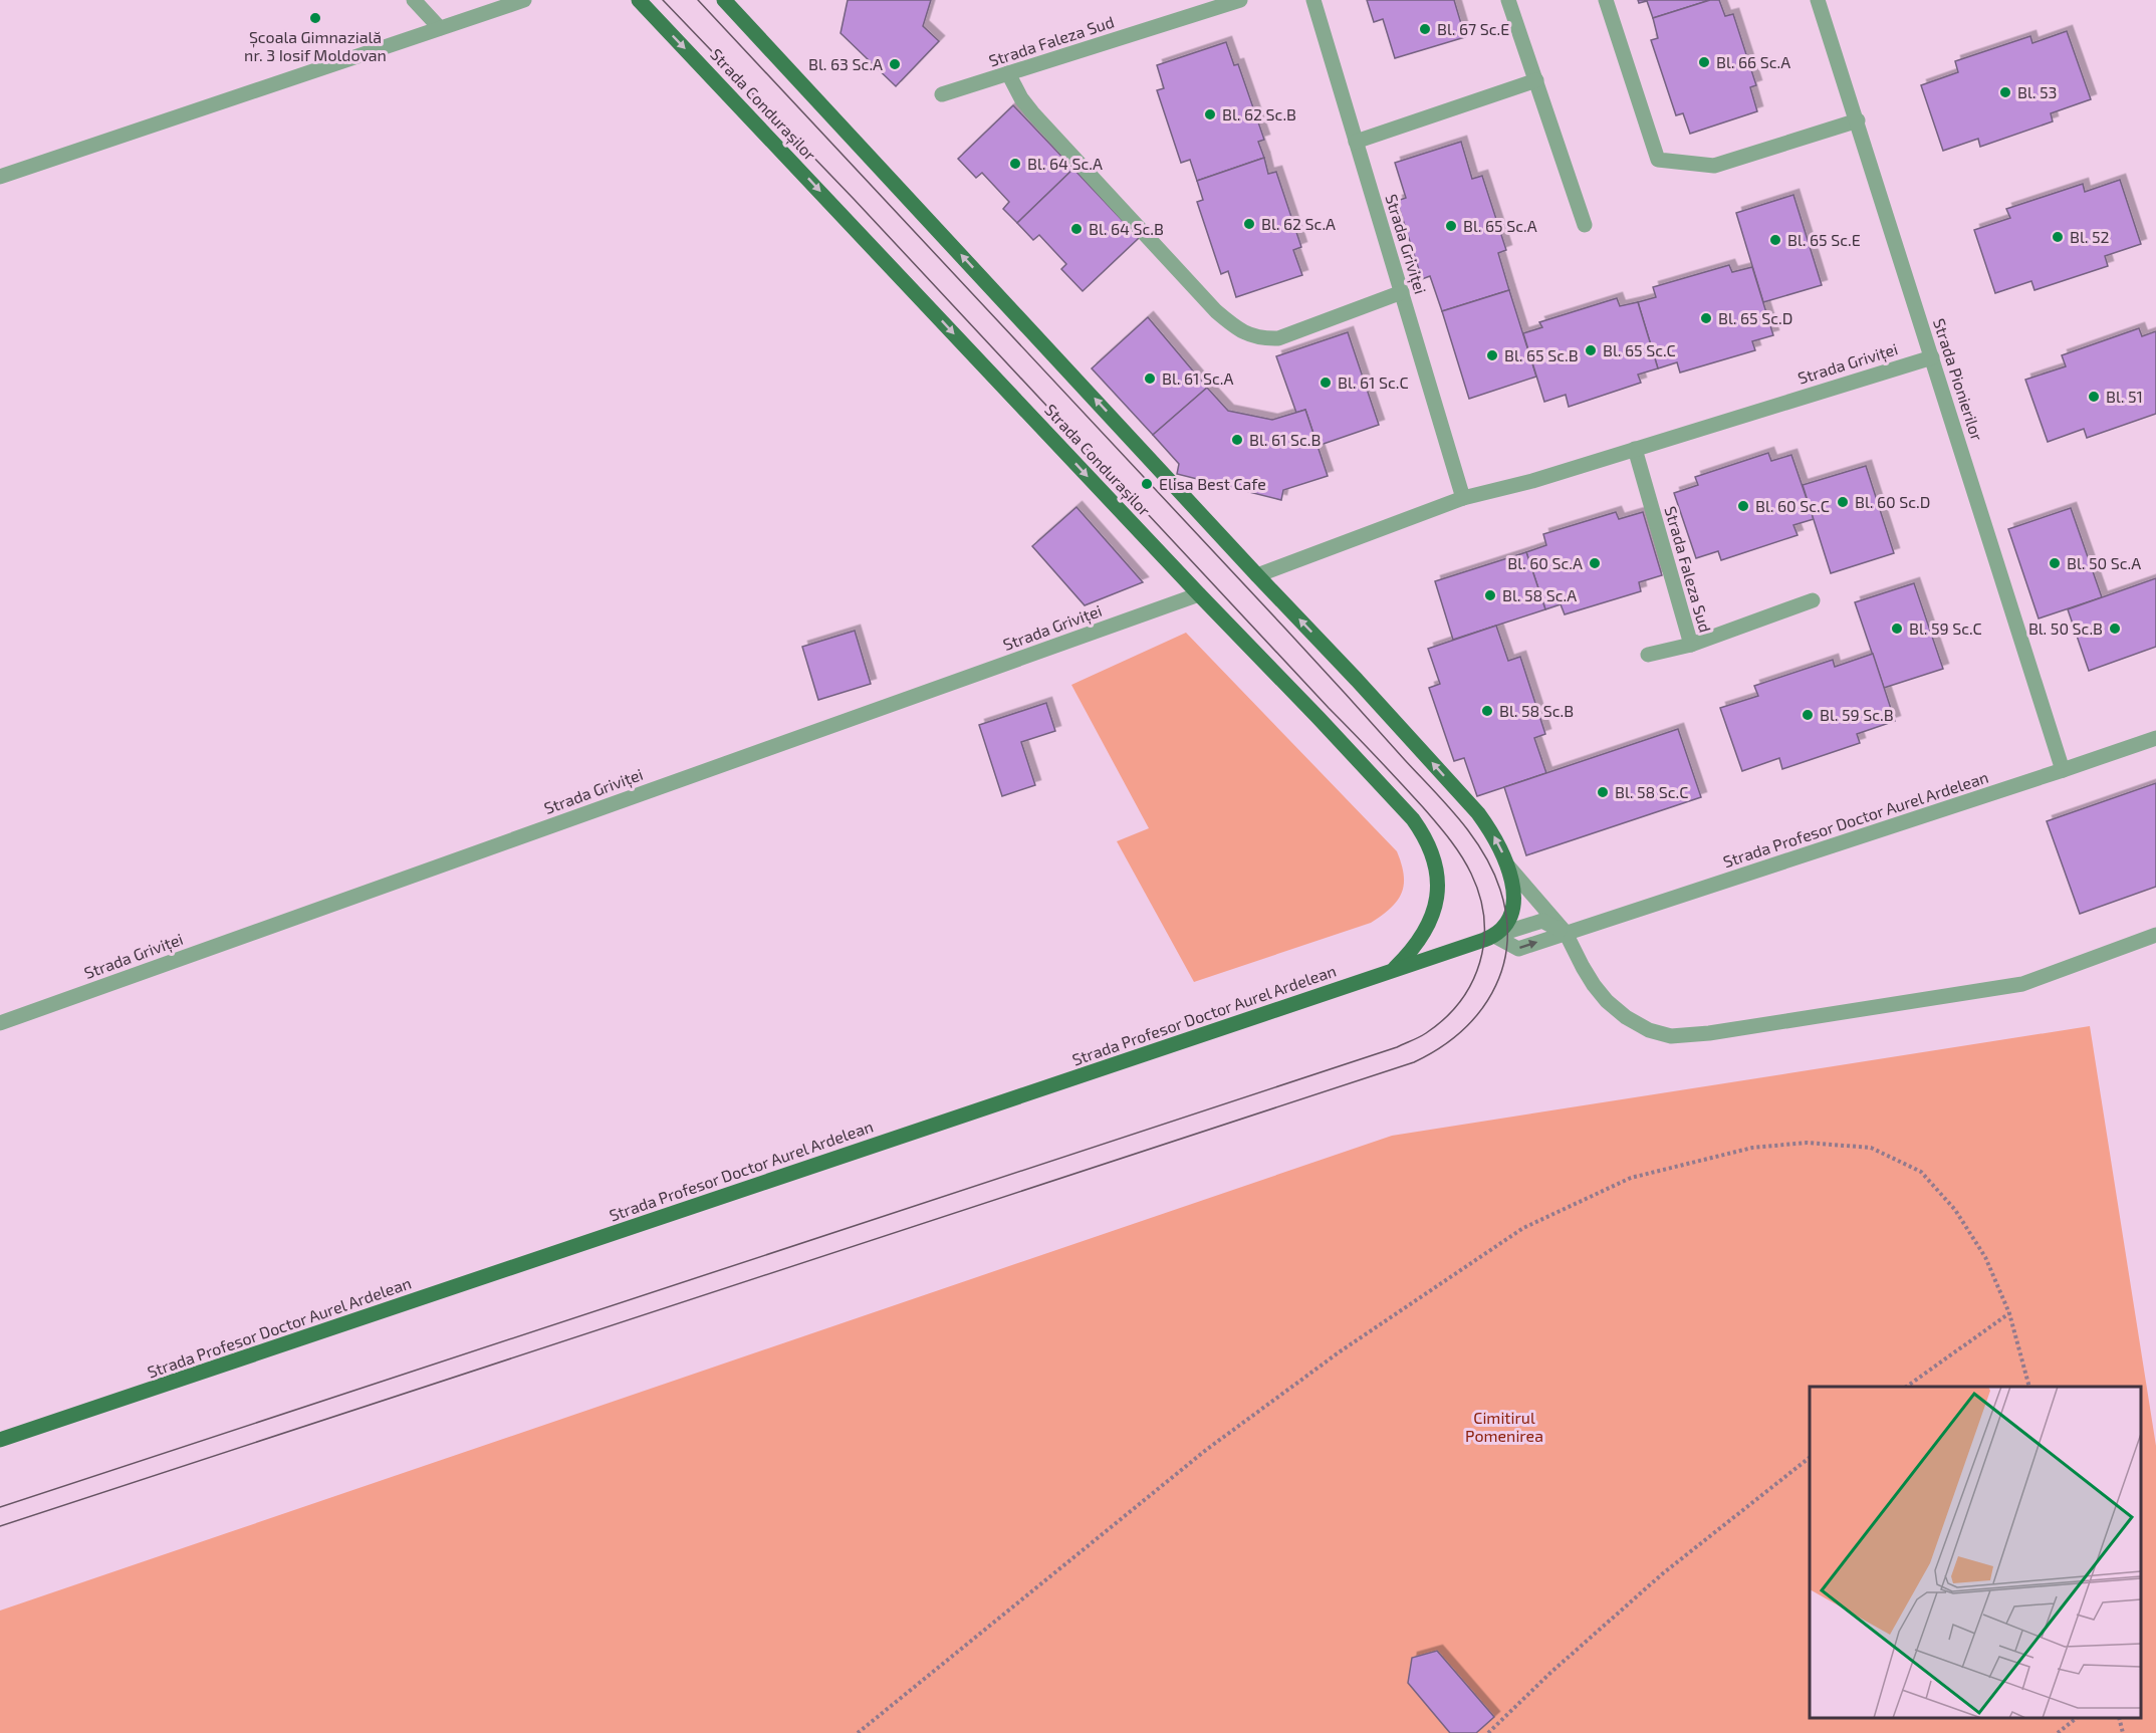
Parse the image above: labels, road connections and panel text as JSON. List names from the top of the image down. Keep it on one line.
{"streets":{"main road":["Strada Condurașilor","Strada Profesor Doctor Aurel Ardelean"],"street":["Strada Faleza Sud","Strada Griviței","Strada Pionierilor"]},"crossings":[["Strada Faleza Sud","Strada Griviței"],["Strada Condurașilor","Strada Griviței"],["Strada Condurașilor","Strada Profesor Doctor Aurel Ardelean"],["Strada Griviței","Strada Pionierilor"],["Strada Pionierilor","Strada Profesor Doctor Aurel Ardelean"]],"parks":["Cimitirul Pomenirea"],"places":["Școala Gimnazială nr. 3 Iosif Moldovan","Bl. 67 Sc.E","Bl. 66 Sc.A","Bl. 63 Sc.A","Bl. 53","Bl. 62 Sc.B","Bl. 64 Sc.A","Bl. 62 Sc.A","Bl. 65 Sc.A","Bl. 64 Sc.B","Bl. 52","Bl. 65 Sc.E","Bl. 65 Sc.D","Bl. 65 Sc.C","Bl. 65 Sc.B","Bl. 61 Sc.A","Bl. 61 Sc.C","Bl. 51","Bl. 61 Sc.B","Elisa Best Cafe","Bl. 60 Sc.D","Bl. 60 Sc.C","Bl. 60 Sc.A","Bl. 50 Sc.A","Bl. 58 Sc.A","Bl. 59 Sc.C","Bl. 50 Sc.B","Bl. 58 Sc.B","Bl. 59 Sc.B","Bl. 58 Sc.C"]}
